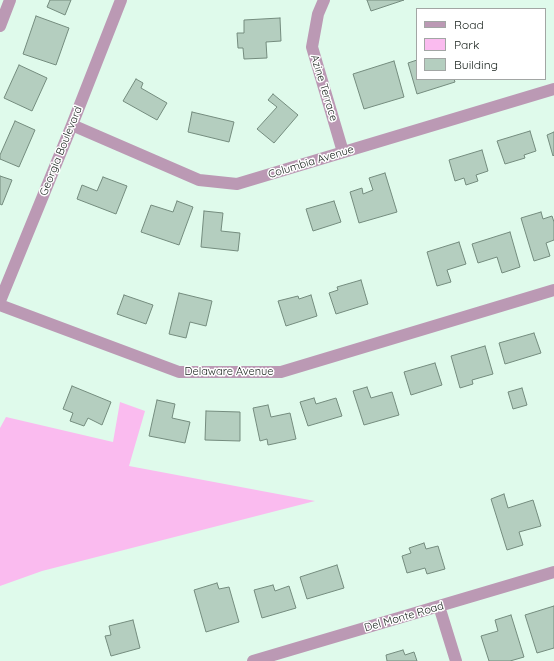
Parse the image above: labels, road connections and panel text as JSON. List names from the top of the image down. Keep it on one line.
{"streets":{"street":["Azine Terrace","Georgia Boulevard","Columbia Avenue","Delaware Avenue","Del Monte Road"]},"crossings":[["Azine Terrace","Columbia Avenue"],["Georgia Boulevard","Columbia Avenue"]],"legend":["Road","Park","Building"]}
